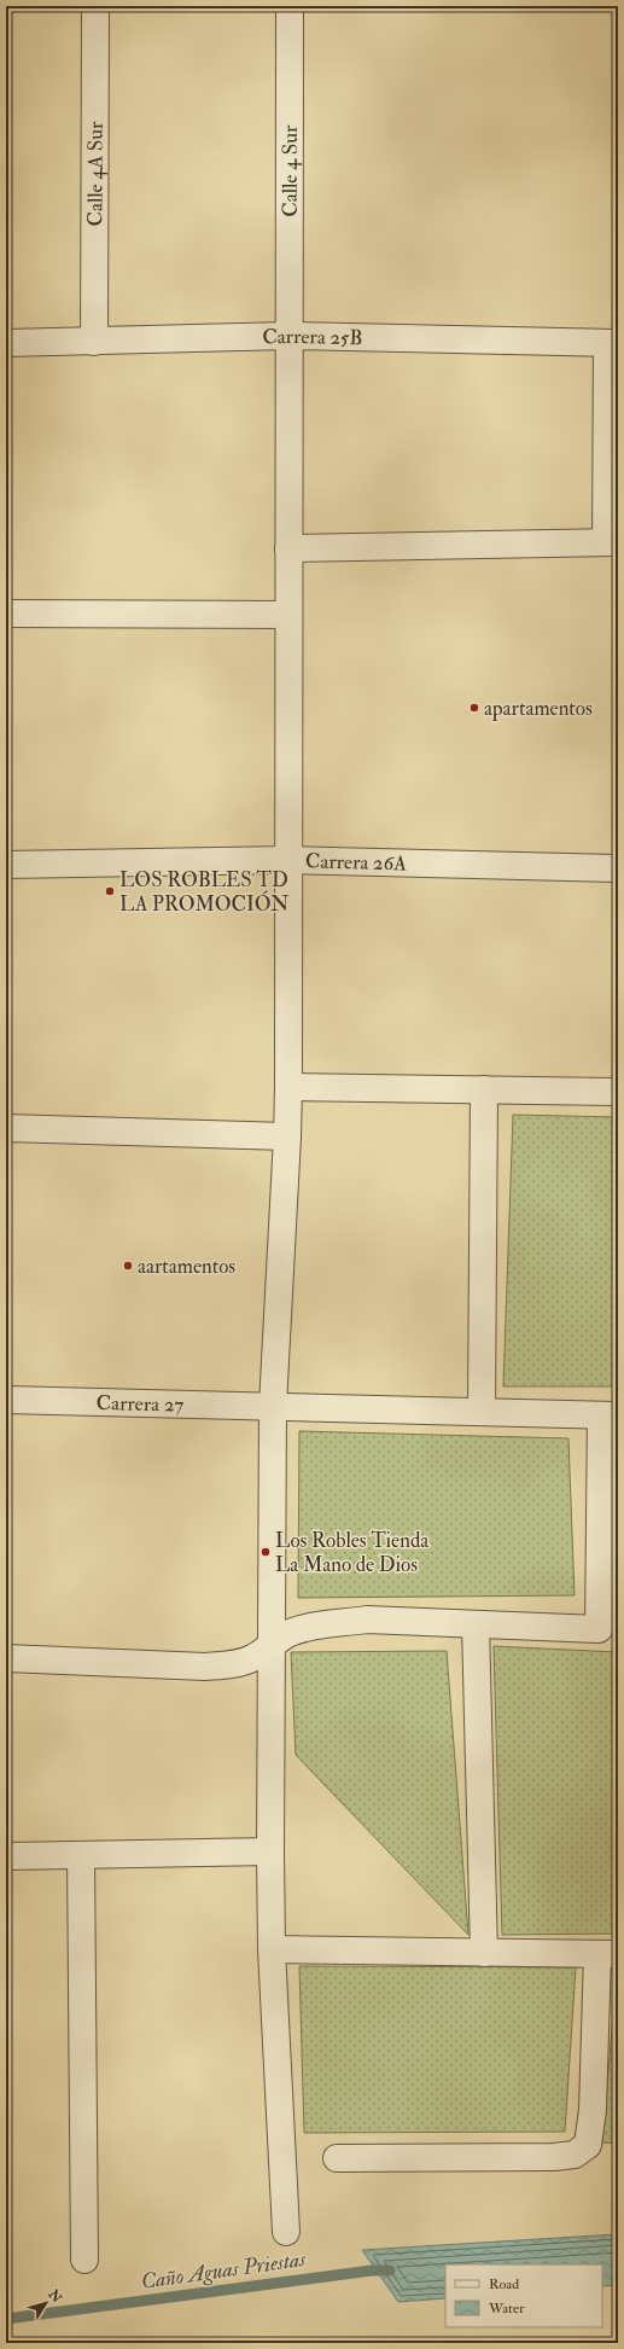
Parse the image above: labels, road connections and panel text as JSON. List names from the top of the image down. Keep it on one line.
{"streets":{"street":["Calle 4 Sur","Calle 4A Sur","Carrera 25B","Carrera 26A","Carrera 27"]},"crossings":[["Calle 4 Sur","Carrera 25B"],["Calle 4 Sur","Carrera 26A"],["Calle 4 Sur","Carrera 27"],["Calle 4A Sur","Carrera 25B"]],"water":["Caño Aguas Priestas"],"places":["apartamentos","LOS ROBLES TD LA PROMOCIÓN","aartamentos","Los Robles Tienda La Mano de Dios"],"legend":["Road","Water"],"north":"top right"}
